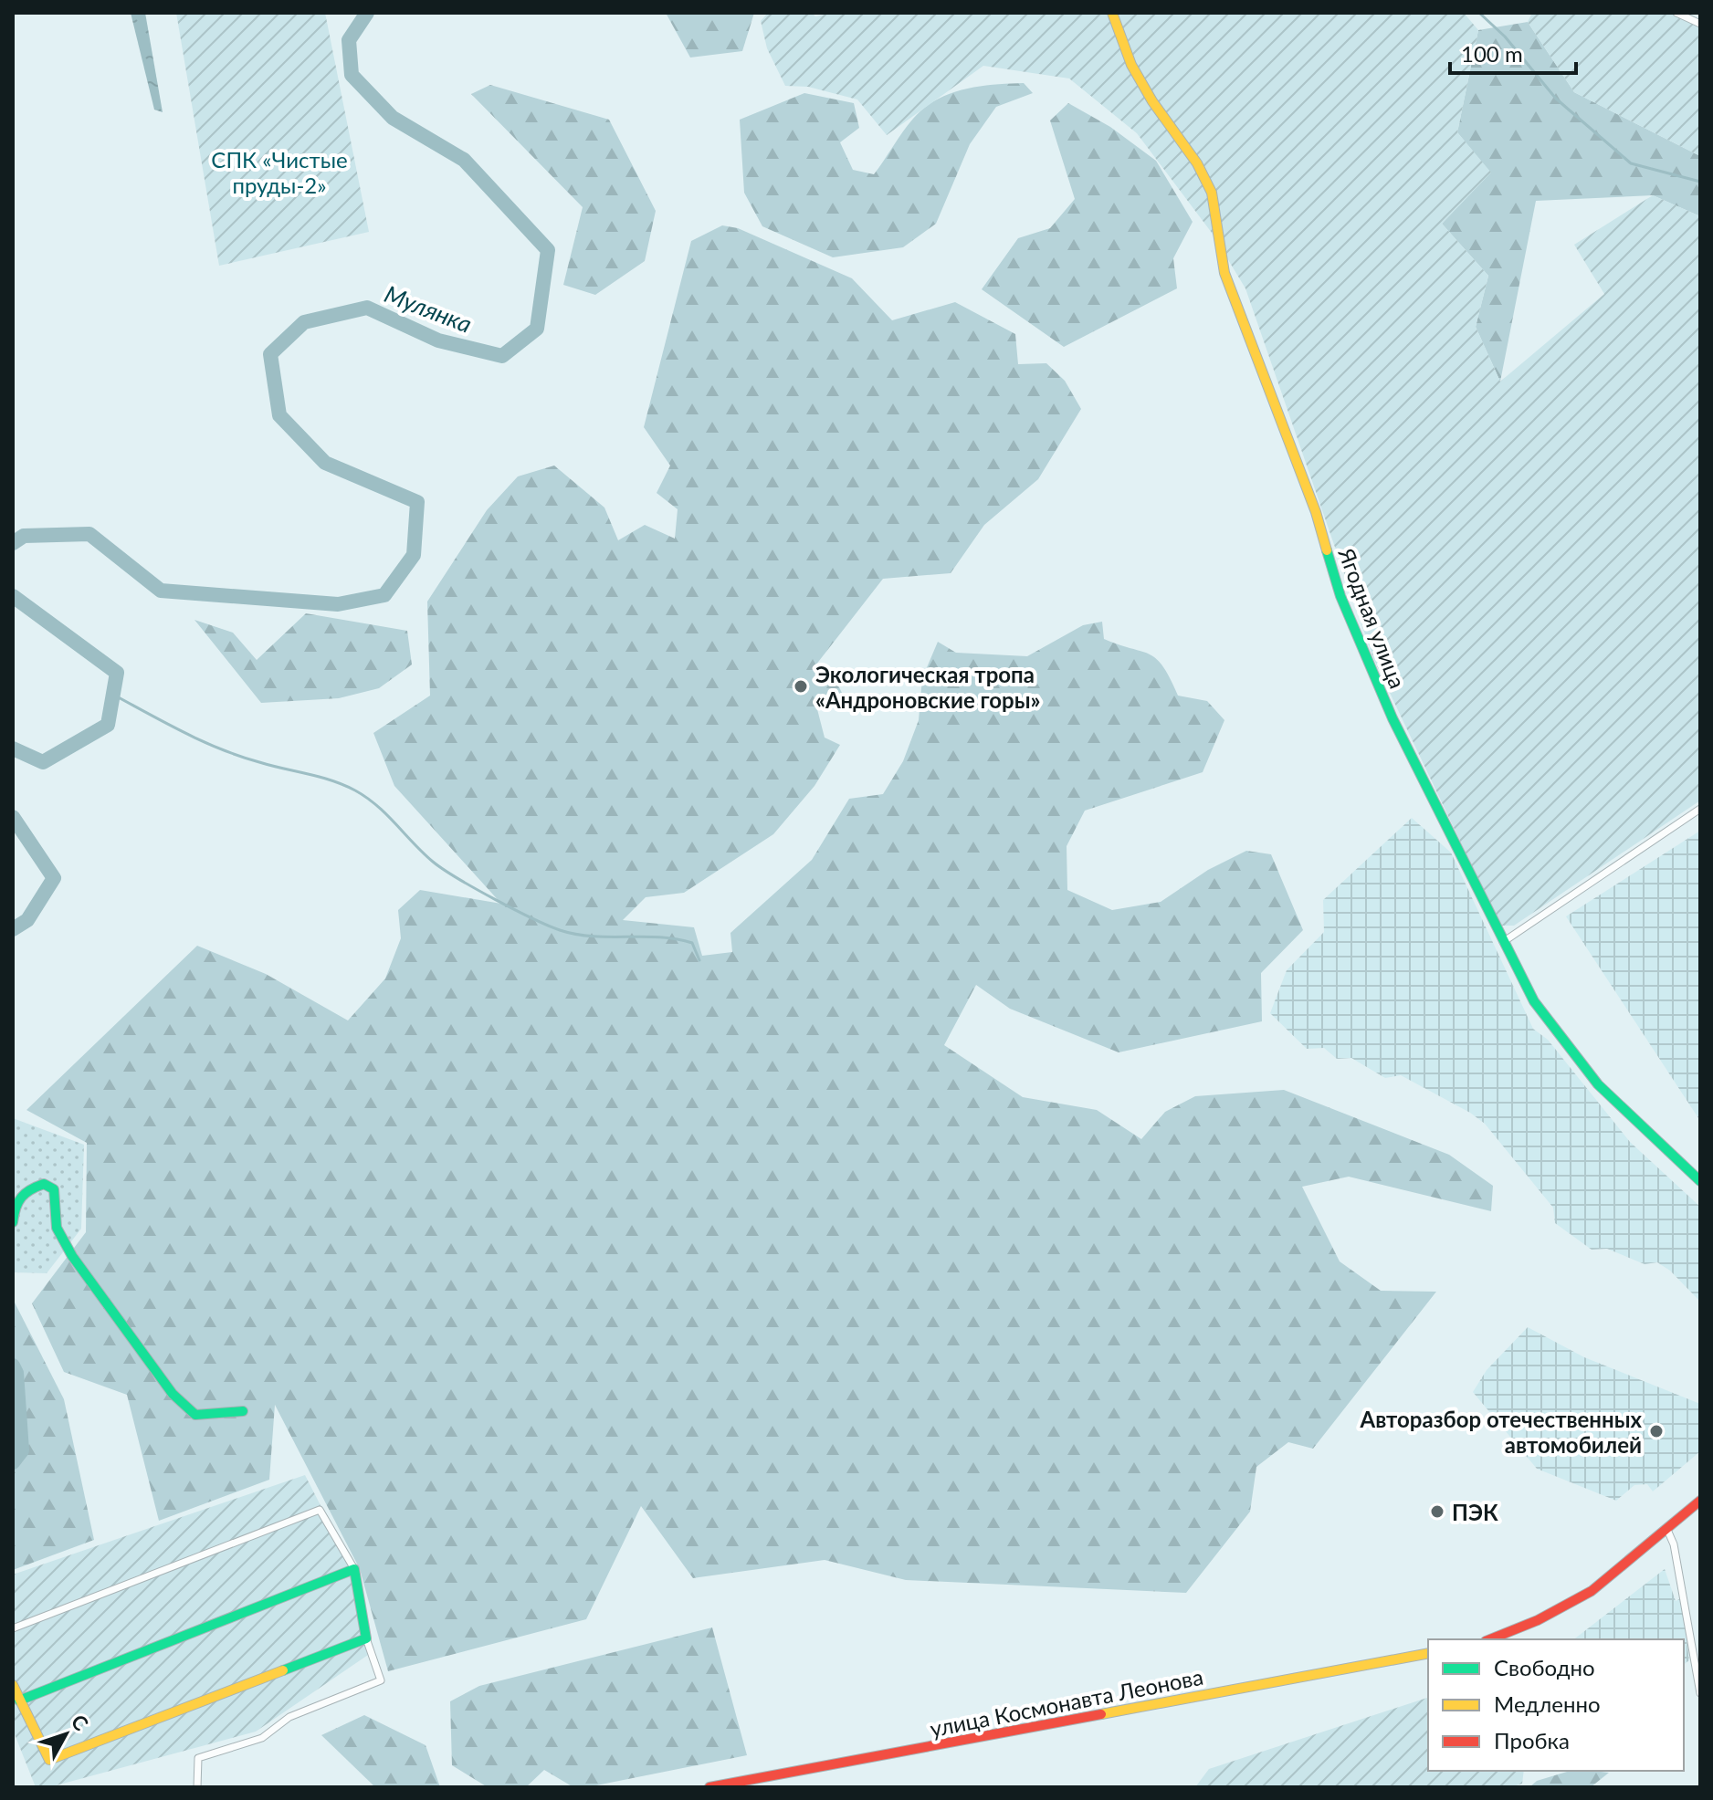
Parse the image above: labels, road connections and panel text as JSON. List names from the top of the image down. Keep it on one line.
{"streets":{"street":["Ягодная улица","улица Космонавта Леонова"]},"water":["Мулянка"],"parks":["СПК «Чистые пруды-2»"],"places":["Экологическая тропа «Андроновские горы»","Авторазбор отечественных автомобилей","ПЭК"],"legend":["Свободно","Медленно","Пробка"],"scale_bar":"100 m","north":"top right"}
